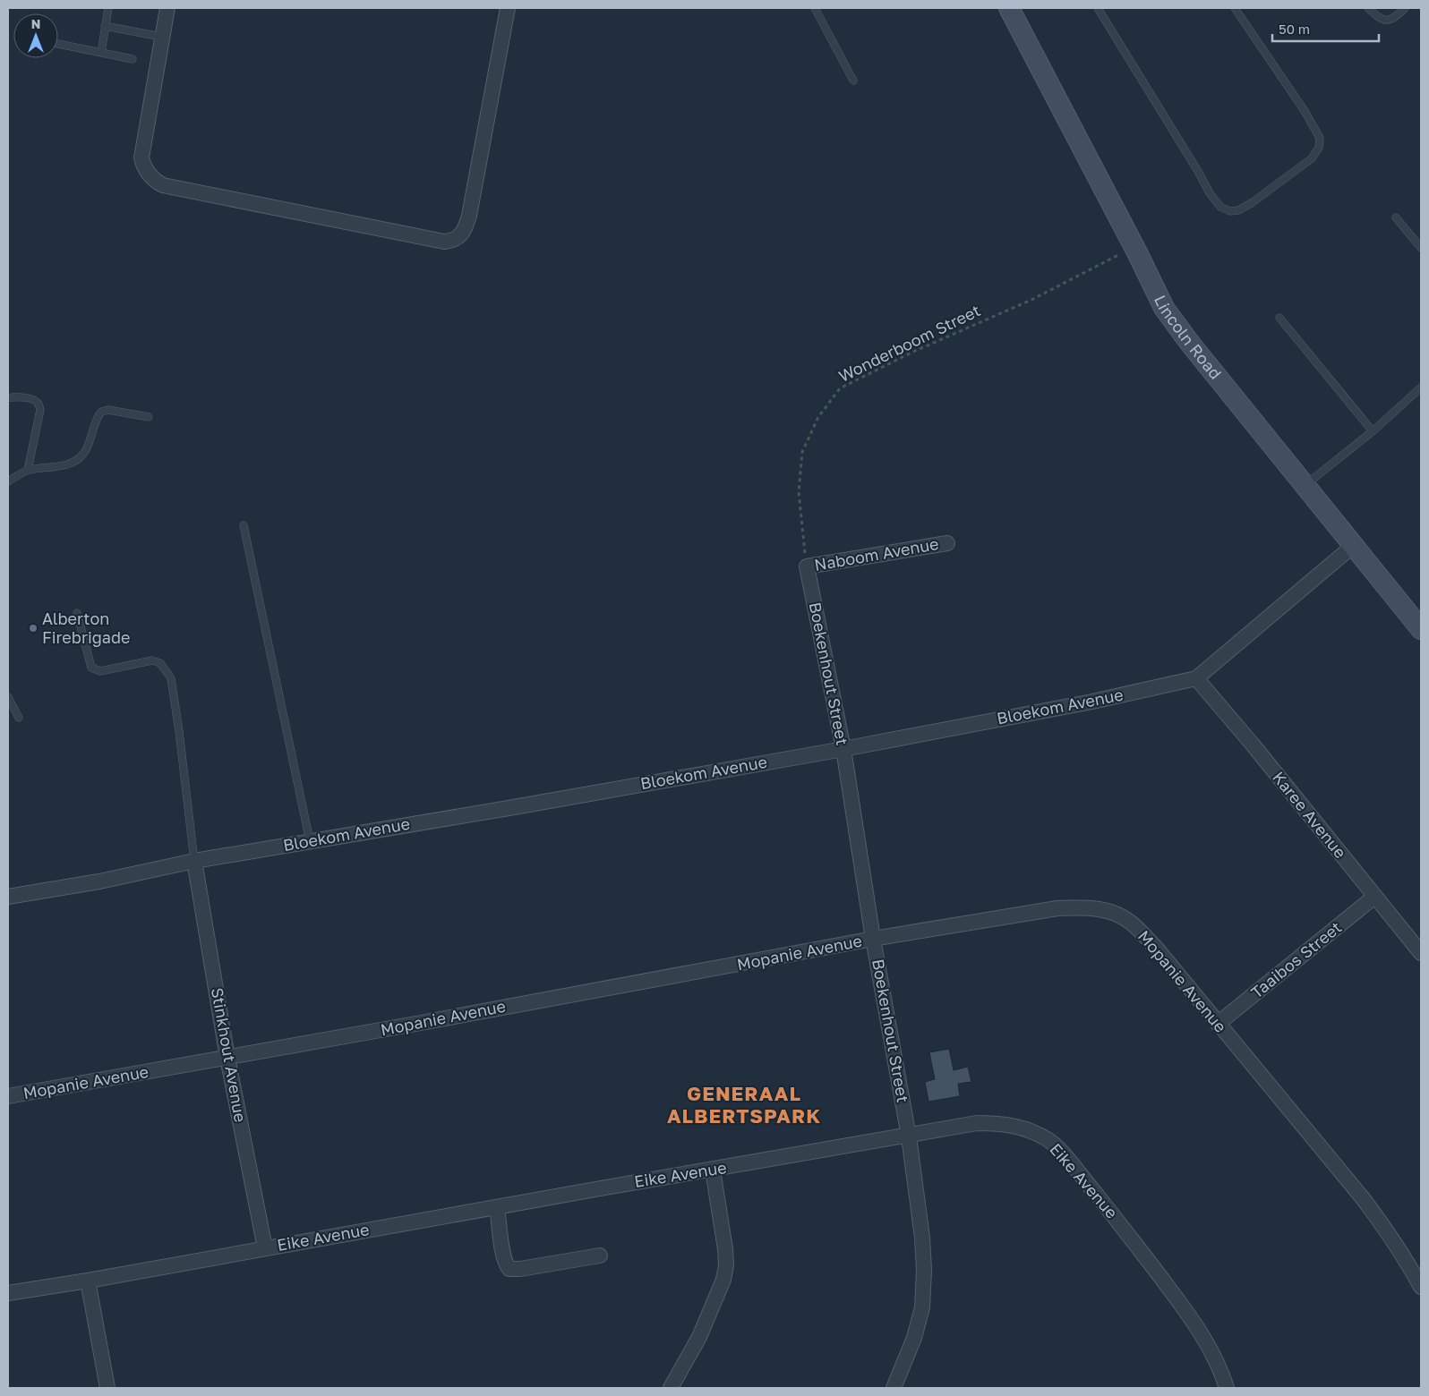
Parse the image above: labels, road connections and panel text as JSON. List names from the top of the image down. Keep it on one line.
{"streets":{"street":["Lincoln Road","Naboom Avenue","Boekenhout Street","Bloekom Avenue","Karee Avenue","Mopanie Avenue","Taaibos Street","Stinkhout Avenue","Eike Avenue"],"path":["Wonderboom Street"]},"crossings":[["Lincoln Road","Wonderboom Street"],["Lincoln Road","Bloekom Avenue"],["Wonderboom Street","Naboom Avenue"],["Wonderboom Street","Boekenhout Street"],["Naboom Avenue","Boekenhout Street"],["Boekenhout Street","Bloekom Avenue"],["Boekenhout Street","Mopanie Avenue"],["Boekenhout Street","Eike Avenue"],["Bloekom Avenue","Karee Avenue"],["Bloekom Avenue","Stinkhout Avenue"],["Karee Avenue","Taaibos Street"],["Mopanie Avenue","Taaibos Street"],["Mopanie Avenue","Stinkhout Avenue"],["Stinkhout Avenue","Eike Avenue"]],"districts":["GENERAAL ALBERTSPARK"],"places":["Alberton Firebrigade"],"scale_bar":"50 m","north":"top"}
